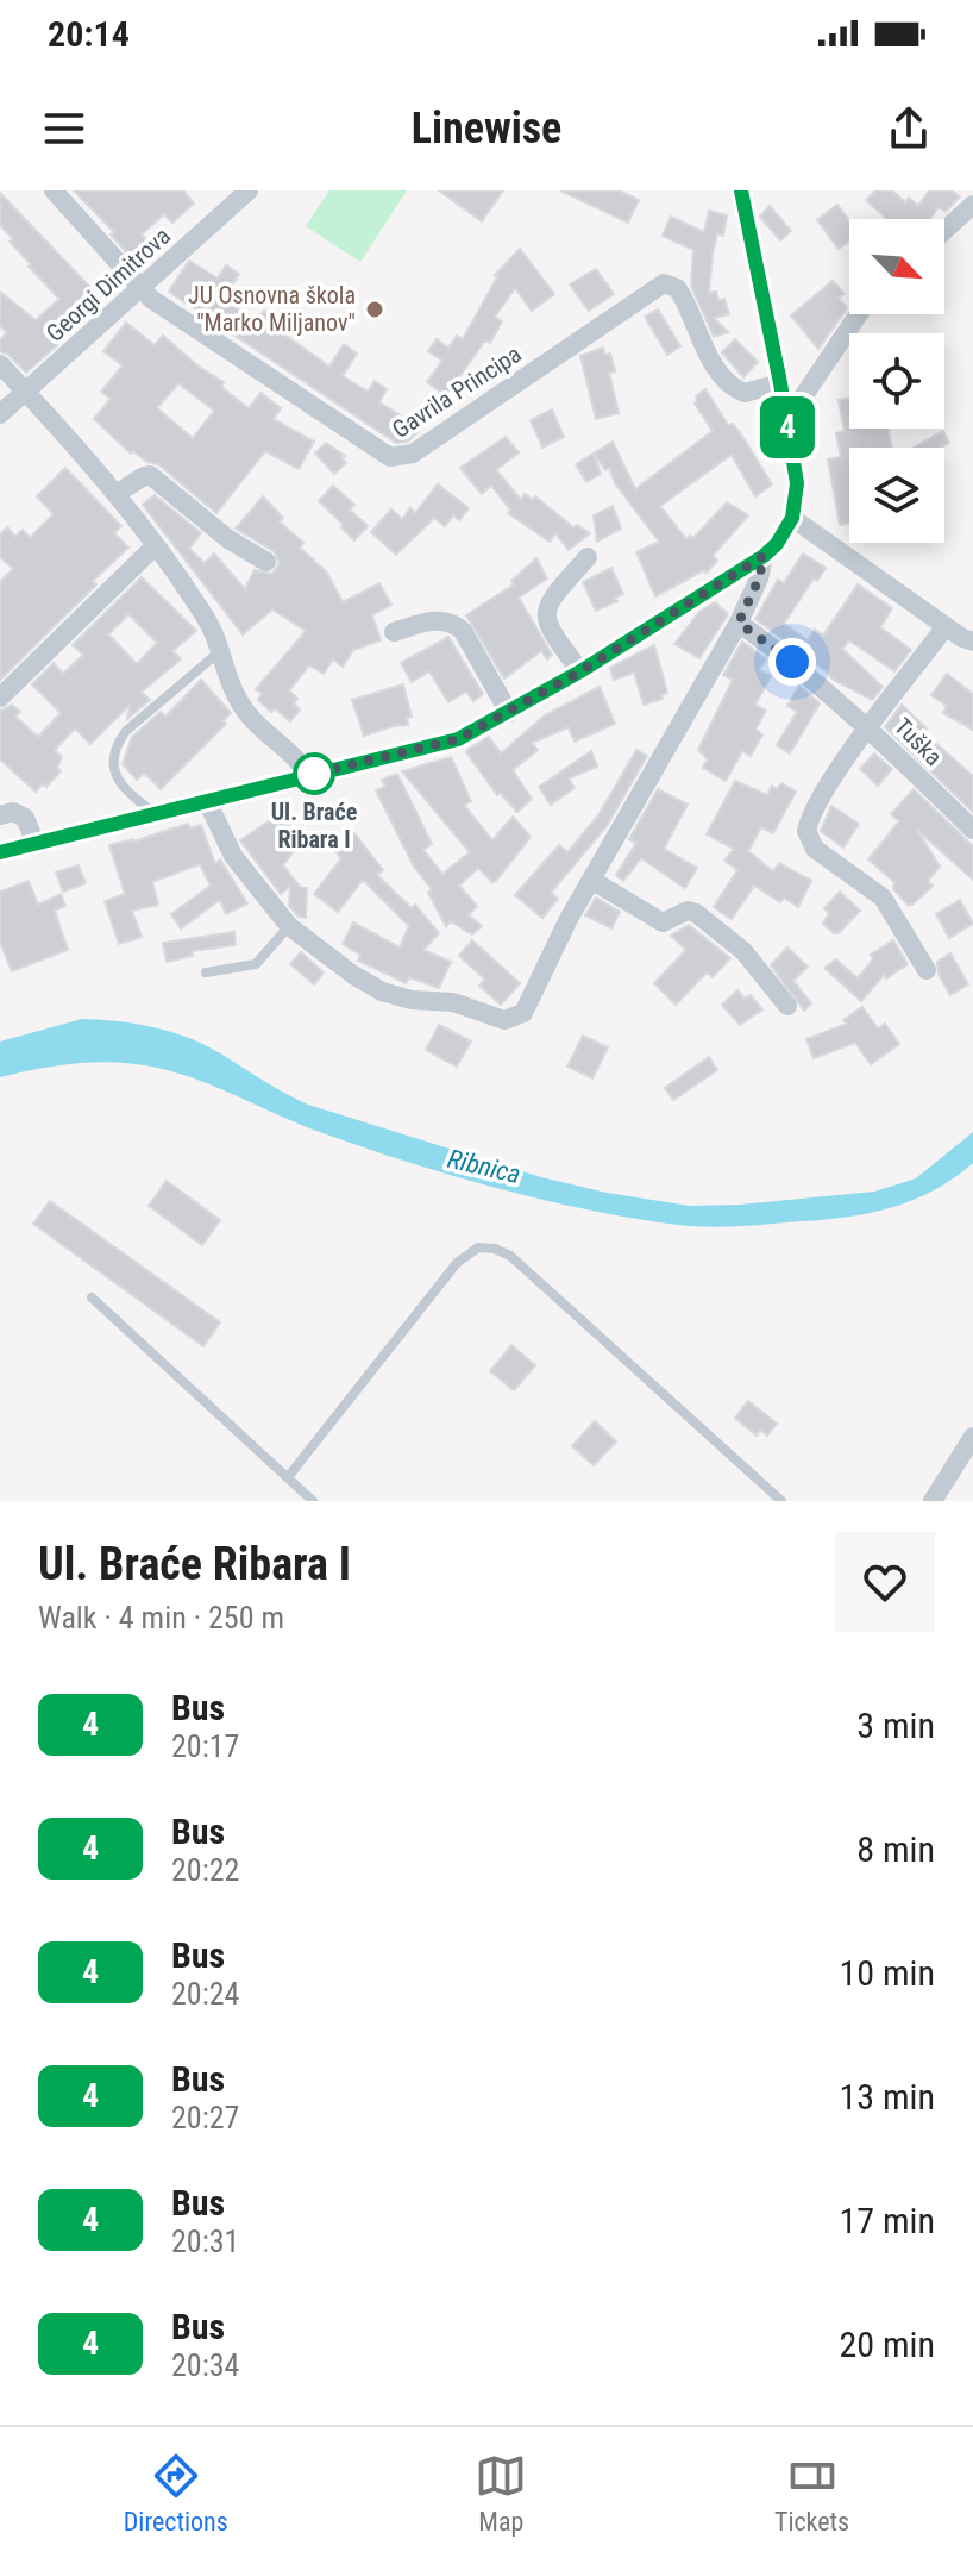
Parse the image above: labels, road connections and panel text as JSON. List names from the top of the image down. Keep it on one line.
{"streets":{"street":["Georgi Dimitrova","Gavrila Principa","Tuška"]},"crossings":[["Georgi Dimitrova","Gavrila Principa"]],"water":["Ribnica"],"places":["JU Osnovna škola \"Marko Miljanov\"","Ul. Braće Ribara I"],"lines":["bus line 4"],"north":"bottom right","page":{"status":"20:14","header":"Linewise","on_map":"4","heading":["Ul. Braće Ribara I","Walk · 4 min · 250 m"],"list":[{"mark":"4","name":"Bus","note":"20:17","value":"3 min"},{"mark":"4","name":"Bus","note":"20:22","value":"8 min"},{"mark":"4","name":"Bus","note":"20:24","value":"10 min"},{"mark":"4","name":"Bus","note":"20:27","value":"13 min"},{"mark":"4","name":"Bus","note":"20:31","value":"17 min"},{"mark":"4","name":"Bus","note":"20:34","value":"20 min"}],"tabs":["Directions","Map","Tickets"]}}
